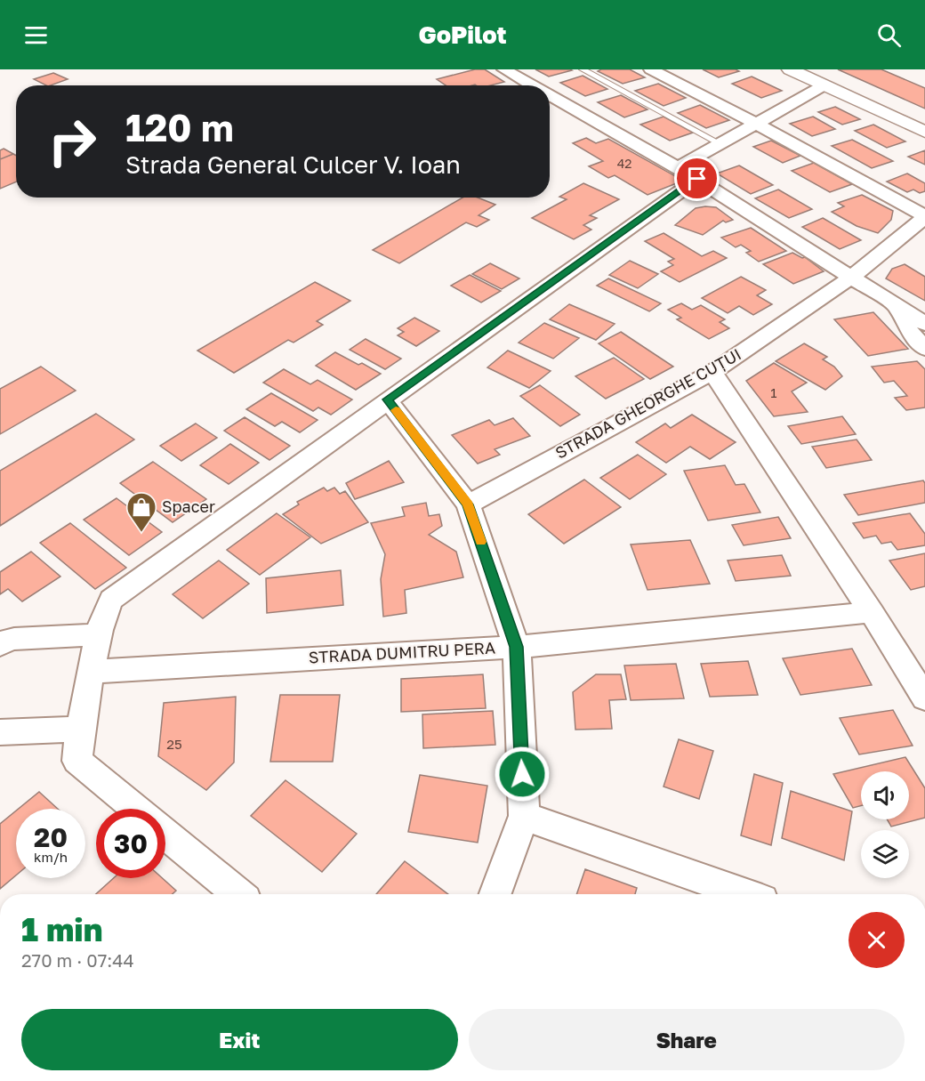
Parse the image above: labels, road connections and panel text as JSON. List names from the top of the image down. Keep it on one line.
{"streets":{"street":["STRADA GHEORGHE CUȚUI","STRADA DUMITRU PERA"]},"places":{"shop":["Spacer"]},"house_numbers":["42","1","25"],"page":{"header":"GoPilot","turn":["120 m","Strada General Culcer V. Ioan"],"speed":"20 km/h","limit":"30","heading":["1 min","270 m · 07:44"],"buttons":["Exit","Share"]}}
